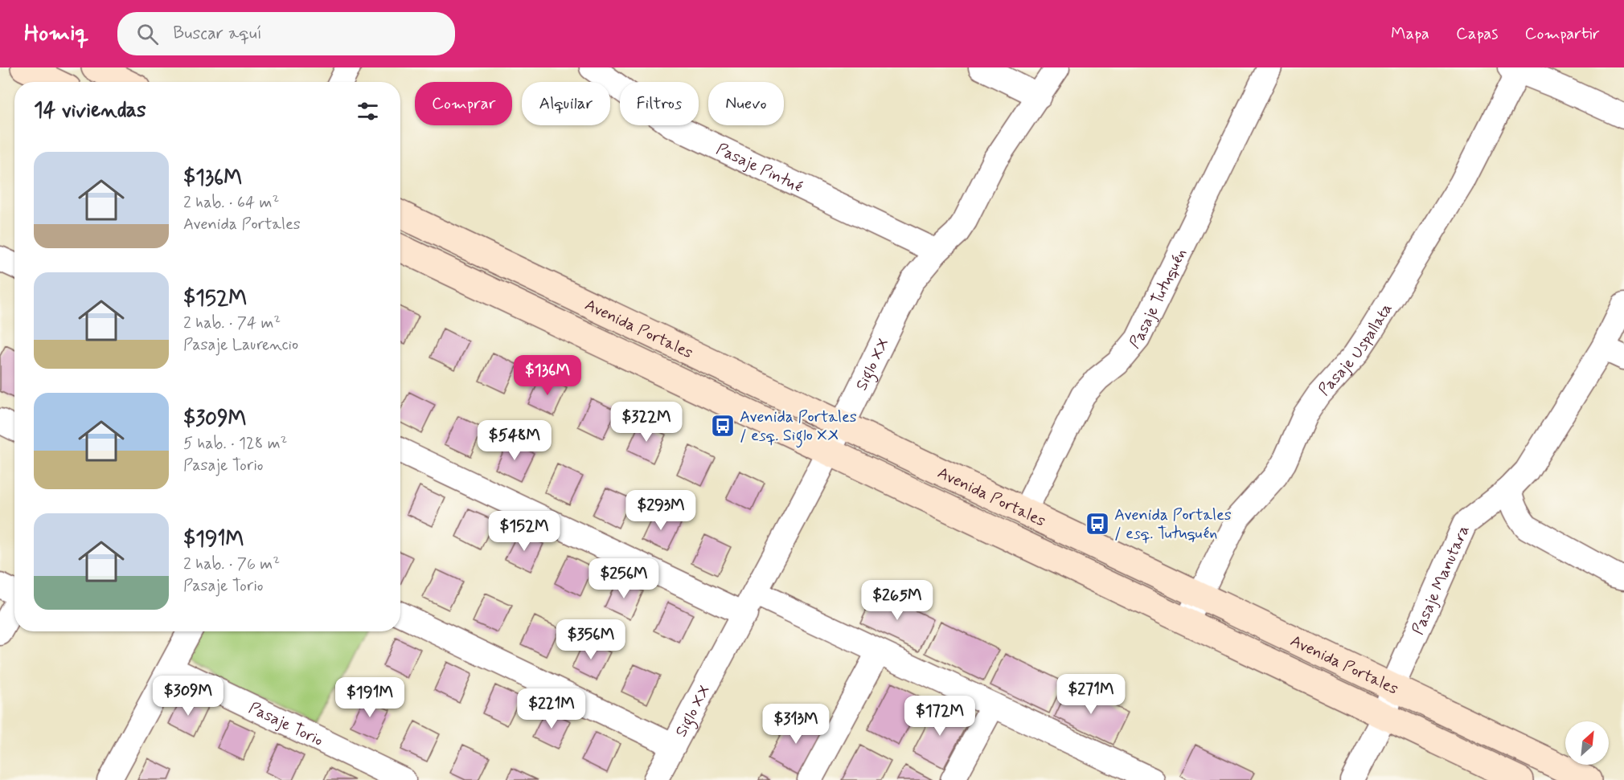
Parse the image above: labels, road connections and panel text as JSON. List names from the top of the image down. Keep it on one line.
{"streets":{"main road":["Avenida Portales"],"street":["Pasaje Pintué","Pasaje Tutuquén","Pasaje Uspallata","Siglo XX","Pasaje Manutara","Pasaje Torio"]},"crossings":[["Pasaje Pintué","Siglo XX"],["Pasaje Tutuquén","Avenida Portales"],["Avenida Portales","Pasaje Uspallata"],["Avenida Portales","Siglo XX"],["Avenida Portales","Pasaje Manutara"]],"places":{"bus stop":["Avenida Portales / esq. Siglo XX","Avenida Portales / esq. Tutuquén"]},"north":"top right","page":{"header":"Homiq","search":"Buscar aquí","nav":["Mapa","Capas","Compartir"],"chip":["Comprar","Alquilar","Filtros","Nuevo"],"heading":"14 viviendas","list":[{"name":"$136M","note":"2 hab. · 64 m² · Avenida Portales"},{"name":"$152M","note":"2 hab. · 74 m² · Pasaje Laurencio"},{"name":"$309M","note":"5 hab. · 128 m² · Pasaje Torio"},{"name":"$191M","note":"2 hab. · 76 m² · Pasaje Torio"}],"price":["$136M","$322M","$548M","$293M","$152M","$256M","$265M","$356M","$271M","$309M","$191M","$221M","$172M","$313M"]}}
